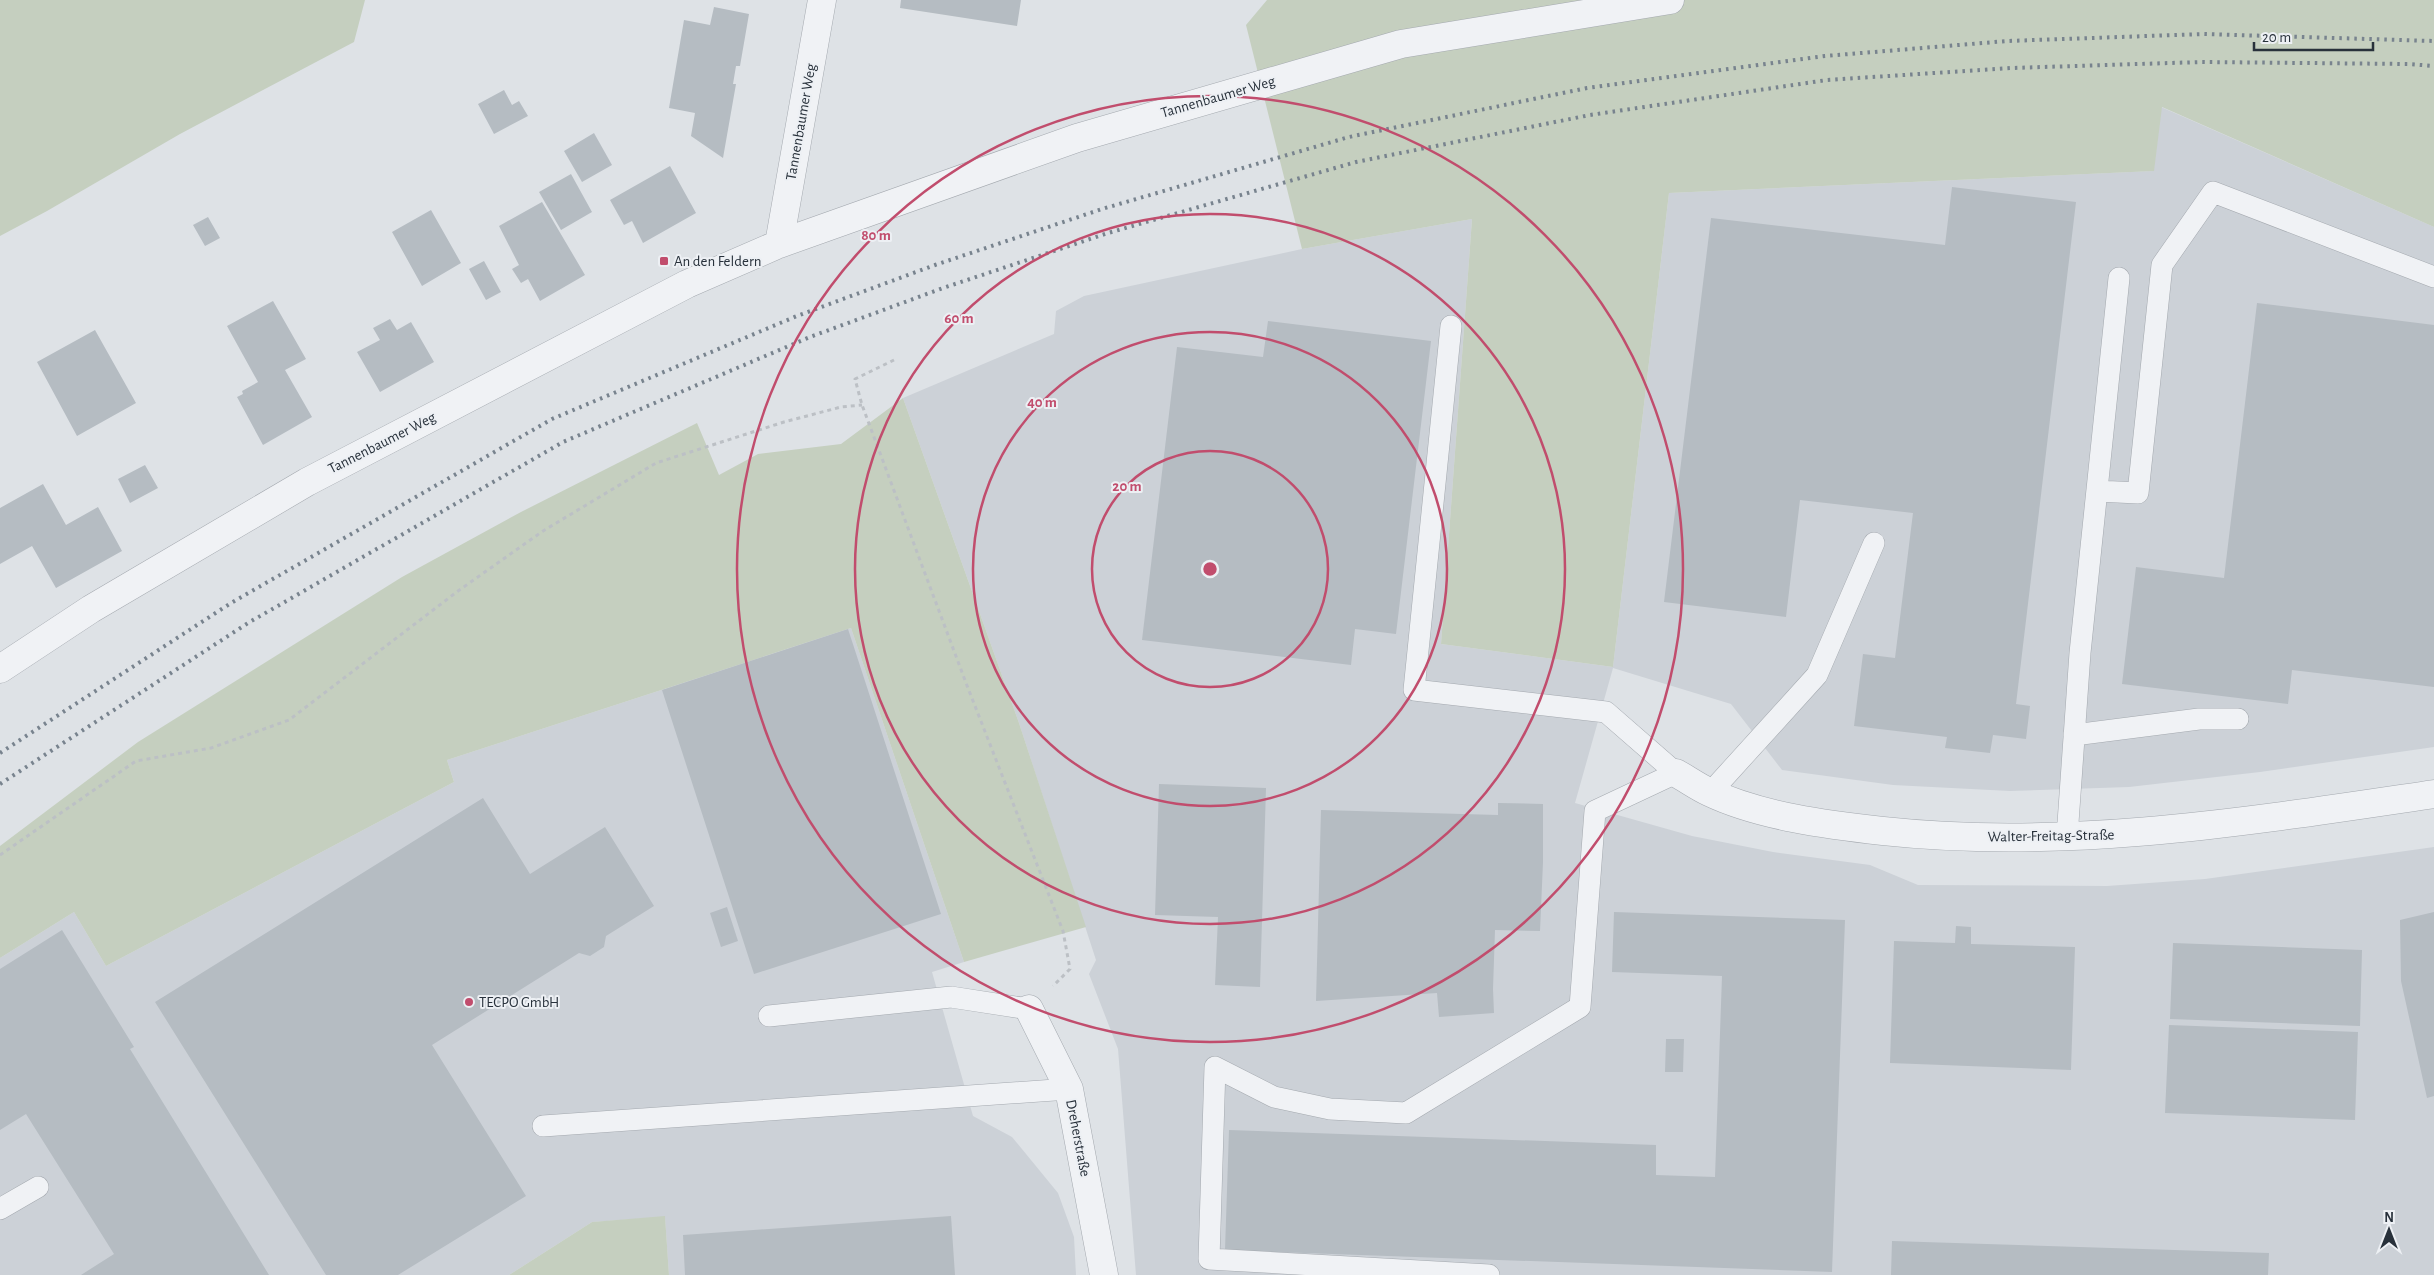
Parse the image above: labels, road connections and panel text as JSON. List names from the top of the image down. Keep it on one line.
{"streets":{"street":["Tannenbaumer Weg","Walter-Freitag-Straße","Dreherstraße"]},"places":{"transit":["An den Feldern"],"other":["TECPO GmbH"]},"scale_bar":"20 m","north":"top","rings":["80 m","60 m","40 m","20 m"]}
